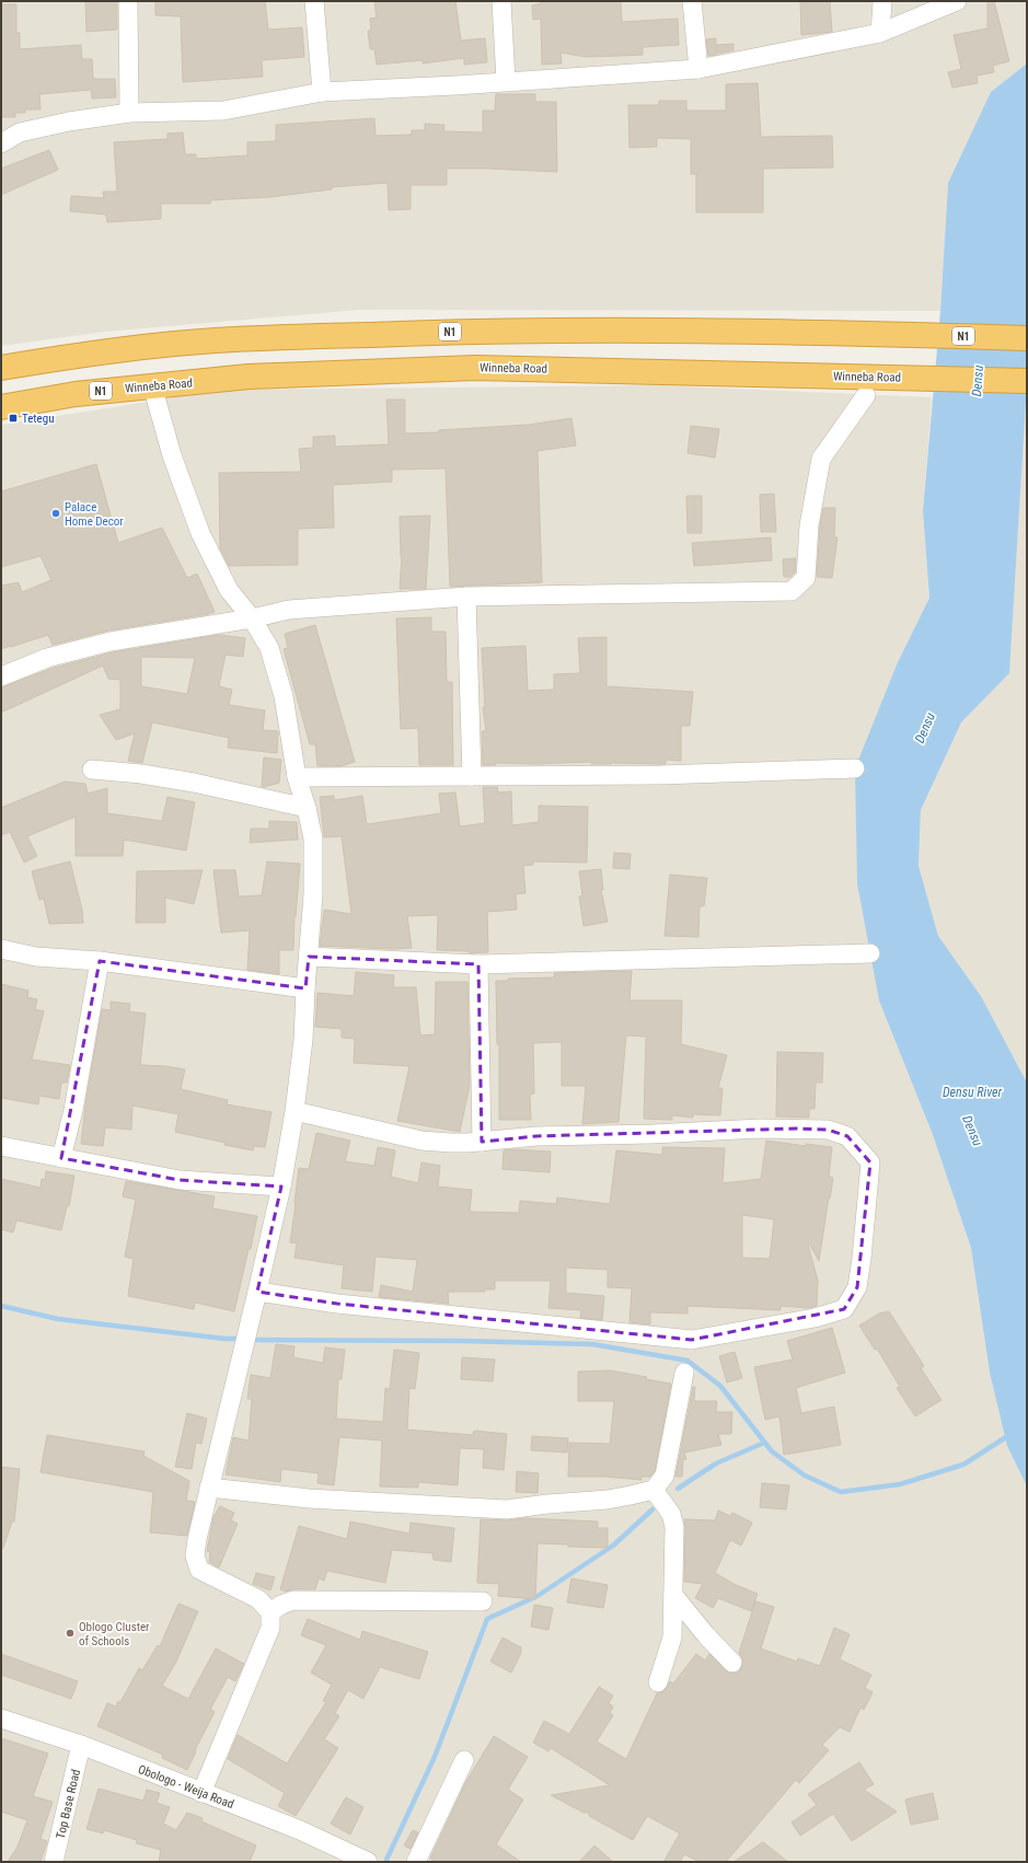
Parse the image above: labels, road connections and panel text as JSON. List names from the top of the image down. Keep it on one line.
{"streets":{"highway":["N1","Winneba Road"],"street":["Obologo - Weija Road","Top Base Road"]},"crossings":[["Obologo - Weija Road","Top Base Road"]],"water":["Densu","Densu River"],"places":{"transit":["Tetegu"],"other":["Palace Home Decor","Oblogo Cluster of Schools"]}}
